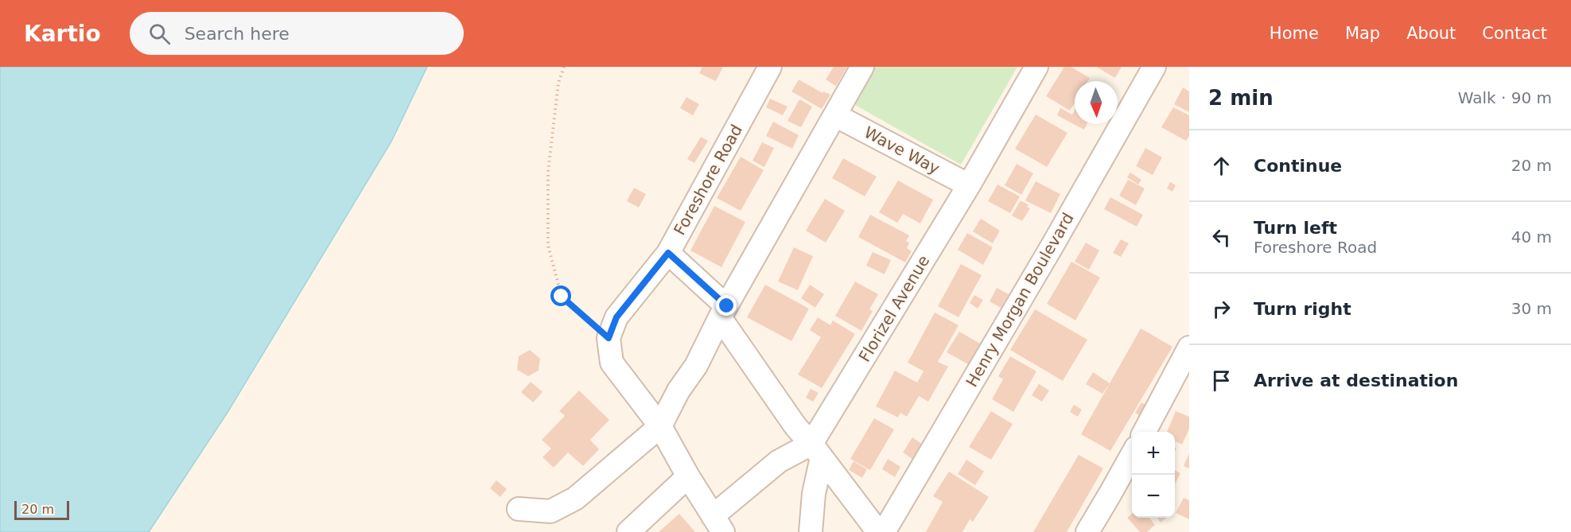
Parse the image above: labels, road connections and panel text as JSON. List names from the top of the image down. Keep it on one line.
{"streets":{"street":["Wave Way","Foreshore Road","Henry Morgan Boulevard","Florizel Avenue"]},"crossings":[["Wave Way","Florizel Avenue"]],"scale_bar":"20 m","north":"bottom","page":{"header":"Kartio","search":"Search here","nav":["Home","Map","About","Contact"],"heading":["2 min","Walk · 90 m"],"list":[["Continue","20 m"],["Turn left","Foreshore Road","40 m"],["Turn right","30 m"],"Arrive at destination"],"map_buttons":["+","−"],"scale":"20 m"}}
